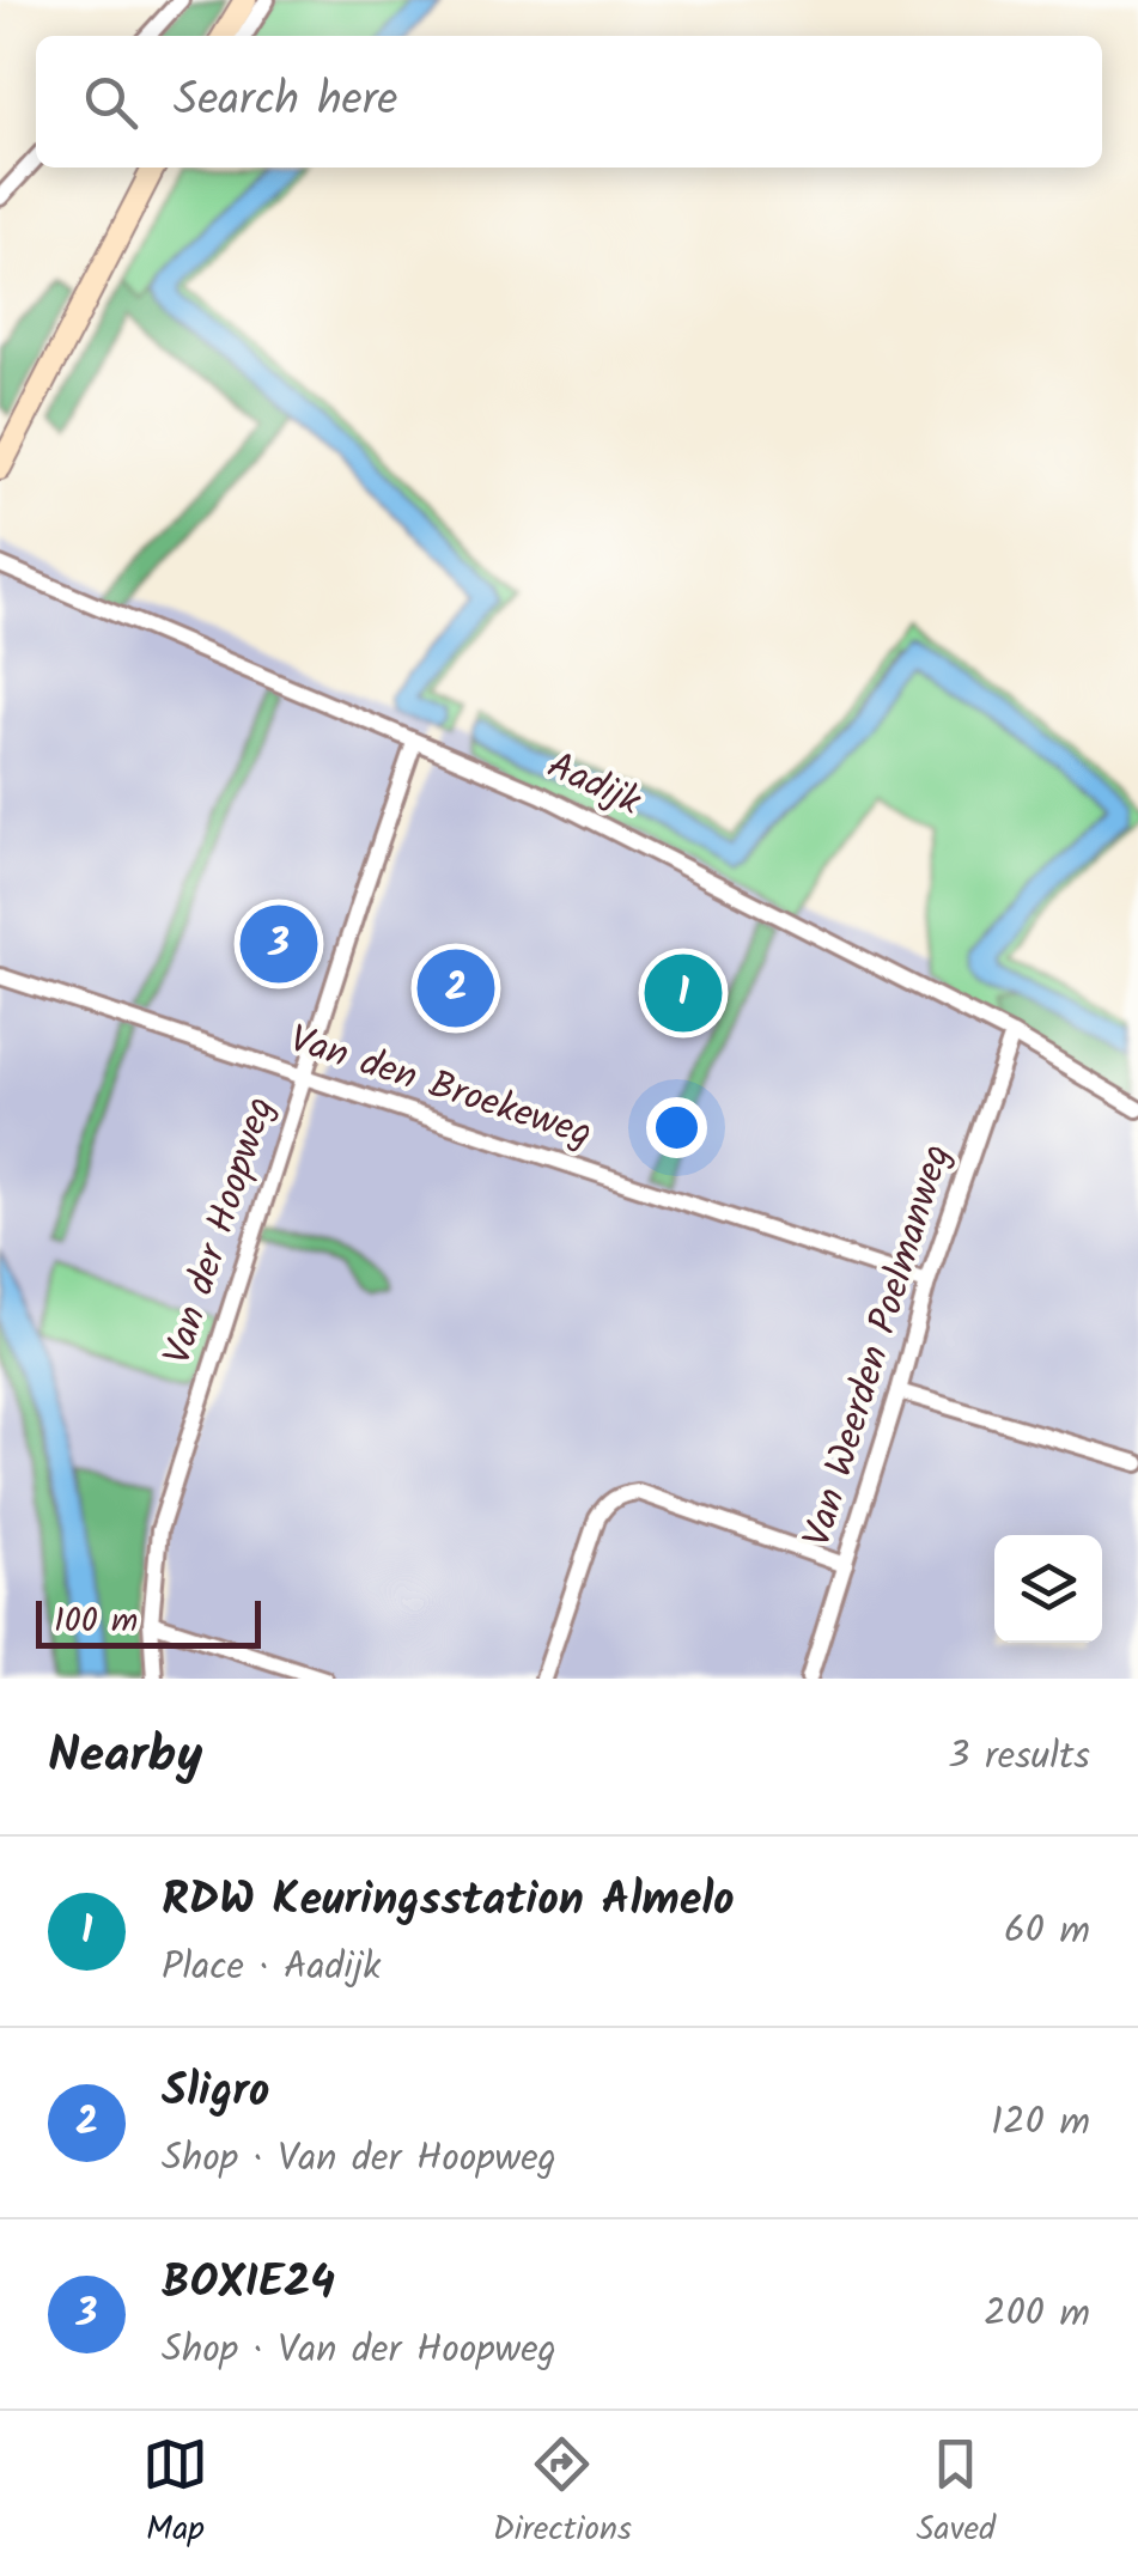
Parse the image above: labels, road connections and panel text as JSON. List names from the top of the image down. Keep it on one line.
{"streets":{"street":["Aadijk","Van den Broekeweg","Van der Hoopweg","Van Weerden Poelmanweg"]},"crossings":[["Aadijk","Van der Hoopweg"],["Aadijk","Van Weerden Poelmanweg"],["Van den Broekeweg","Van der Hoopweg"],["Van den Broekeweg","Van Weerden Poelmanweg"]],"scale_bar":"100 m","page":{"search":"Search here","pins":["3","2","1"],"scale":"100 m","heading":["Nearby","3 results"],"list":[{"mark":"1","name":"RDW Keuringsstation Almelo","note":"Place · Aadijk","value":"60 m"},{"mark":"2","name":"Sligro","note":"Shop · Van der Hoopweg","value":"120 m"},{"mark":"3","name":"BOXIE24","note":"Shop · Van der Hoopweg","value":"200 m"}],"nav":["Map","Directions","Saved"]}}
